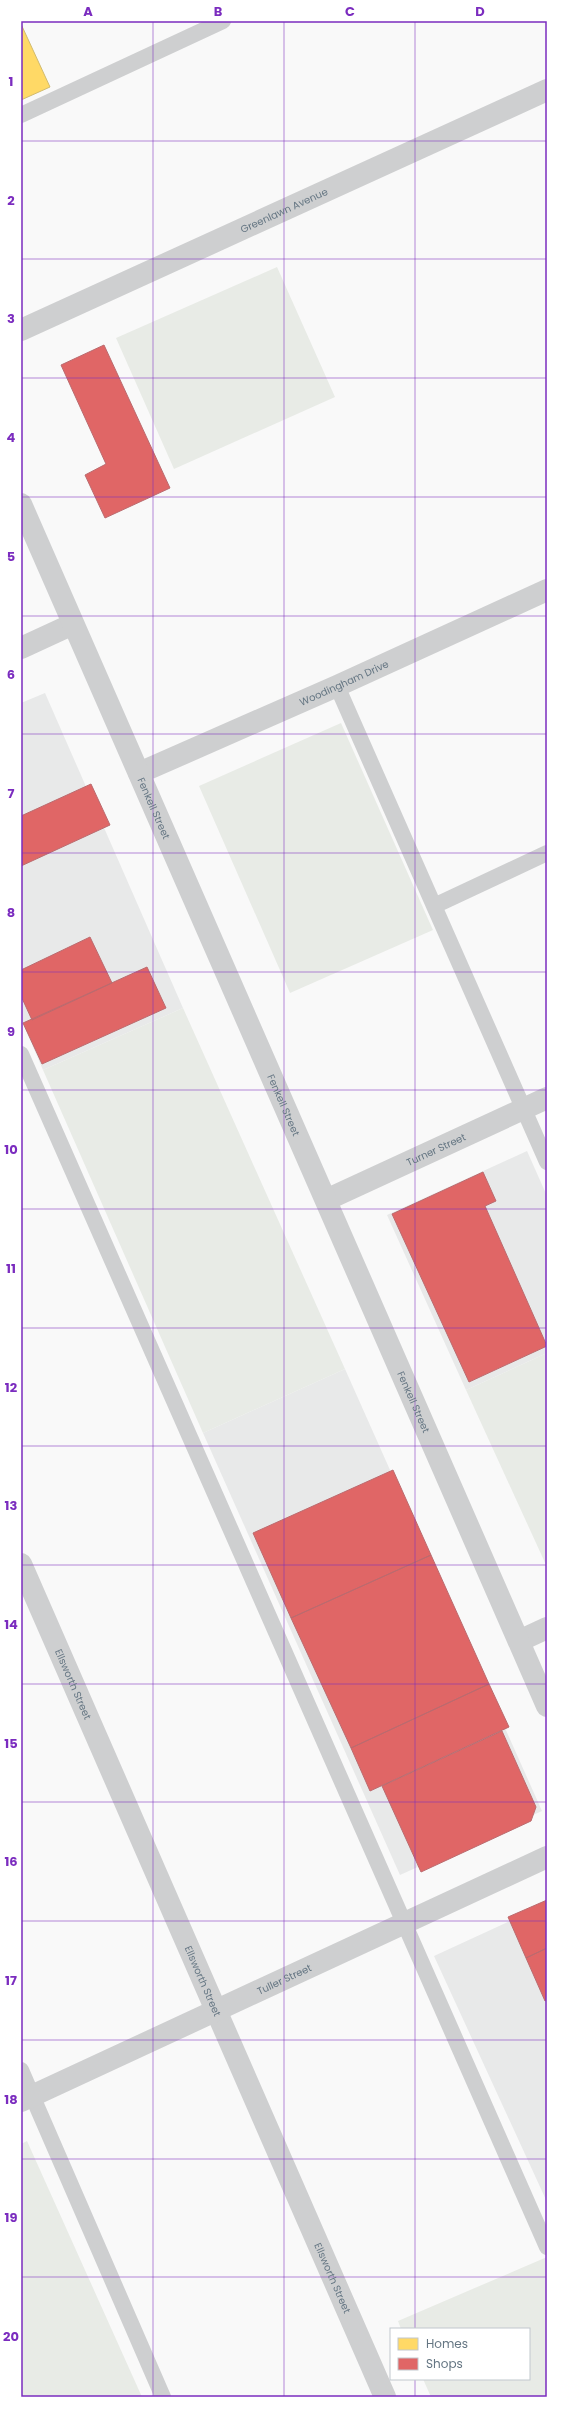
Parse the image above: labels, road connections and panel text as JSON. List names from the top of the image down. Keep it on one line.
{"streets":{"street":["Greenlawn Avenue","Woodingham Drive","Fenkell Street","Turner Street","Ellsworth Street","Tuller Street"]},"crossings":[["Woodingham Drive","Fenkell Street"],["Fenkell Street","Turner Street"],["Ellsworth Street","Tuller Street"]],"legend":["Homes","Shops"],"grid":{"columns":["A","B","C","D"],"rows":["1","2","3","4","5","6","7","8","9","10","11","12","13","14","15","16","17","18","19","20"]}}
